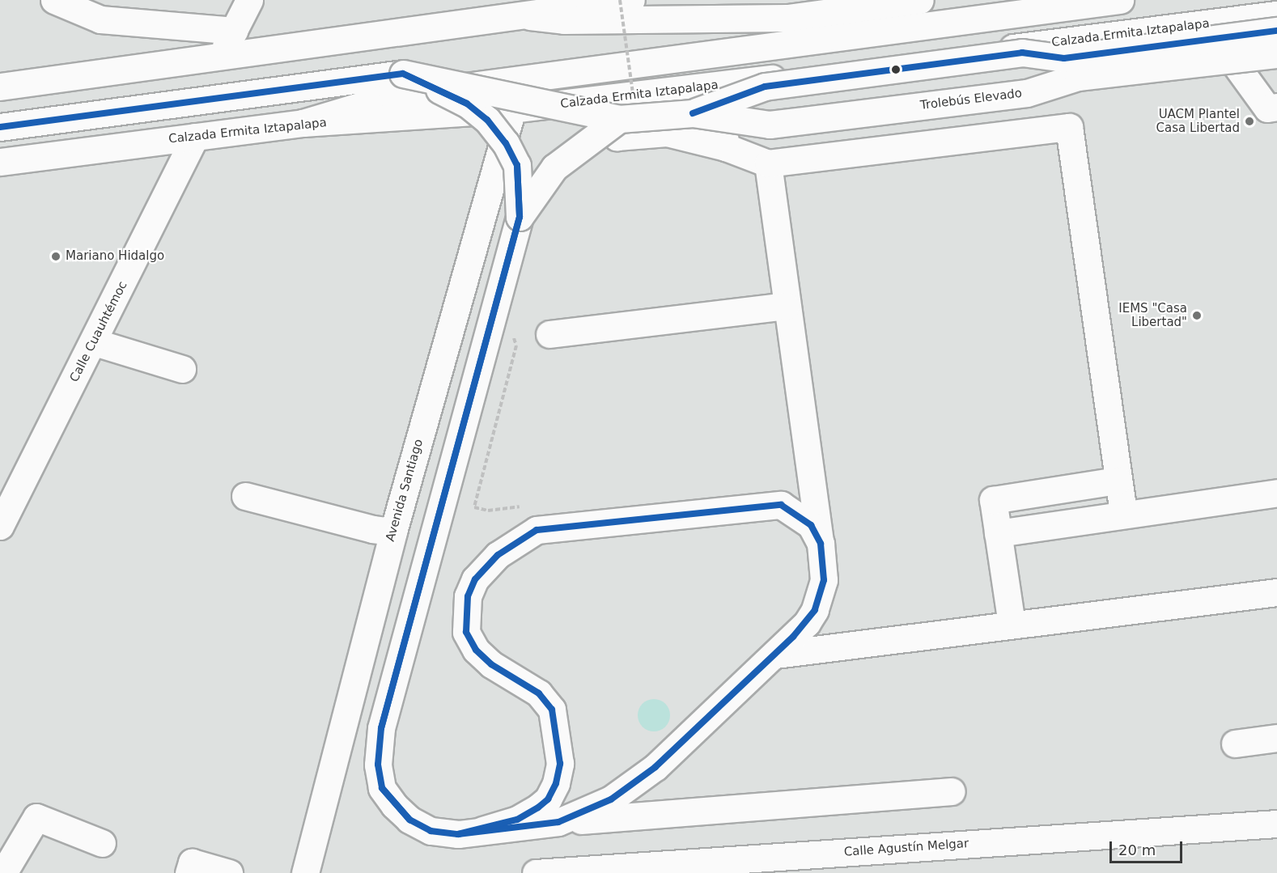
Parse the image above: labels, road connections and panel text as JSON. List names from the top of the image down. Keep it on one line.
{"streets":{"main road":["Calzada Ermita Iztapalapa","Trolebús Elevado","Calle Cuauhtémoc","Avenida Santiago","Calle Agustín Melgar"]},"crossings":[["Calzada Ermita Iztapalapa","Trolebús Elevado"],["Calzada Ermita Iztapalapa","Calle Cuauhtémoc"],["Calzada Ermita Iztapalapa","Avenida Santiago"]],"places":["UACM Plantel Casa Libertad","Mariano Hidalgo","IEMS \"Casa Libertad\""],"scale_bar":"20 m"}
